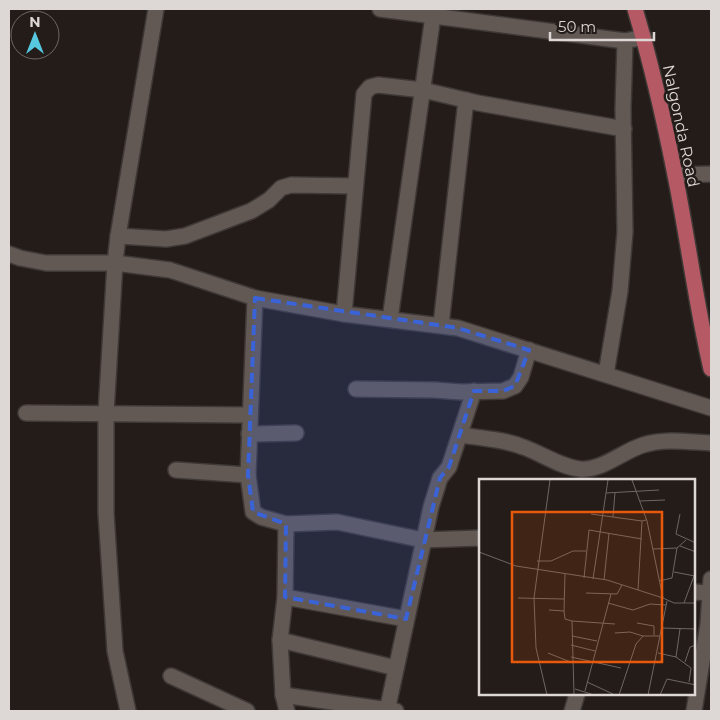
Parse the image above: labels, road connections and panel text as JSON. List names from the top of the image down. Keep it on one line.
{"streets":{"main road":["Nalgonda Road"]},"scale_bar":"50 m","north":"top"}
